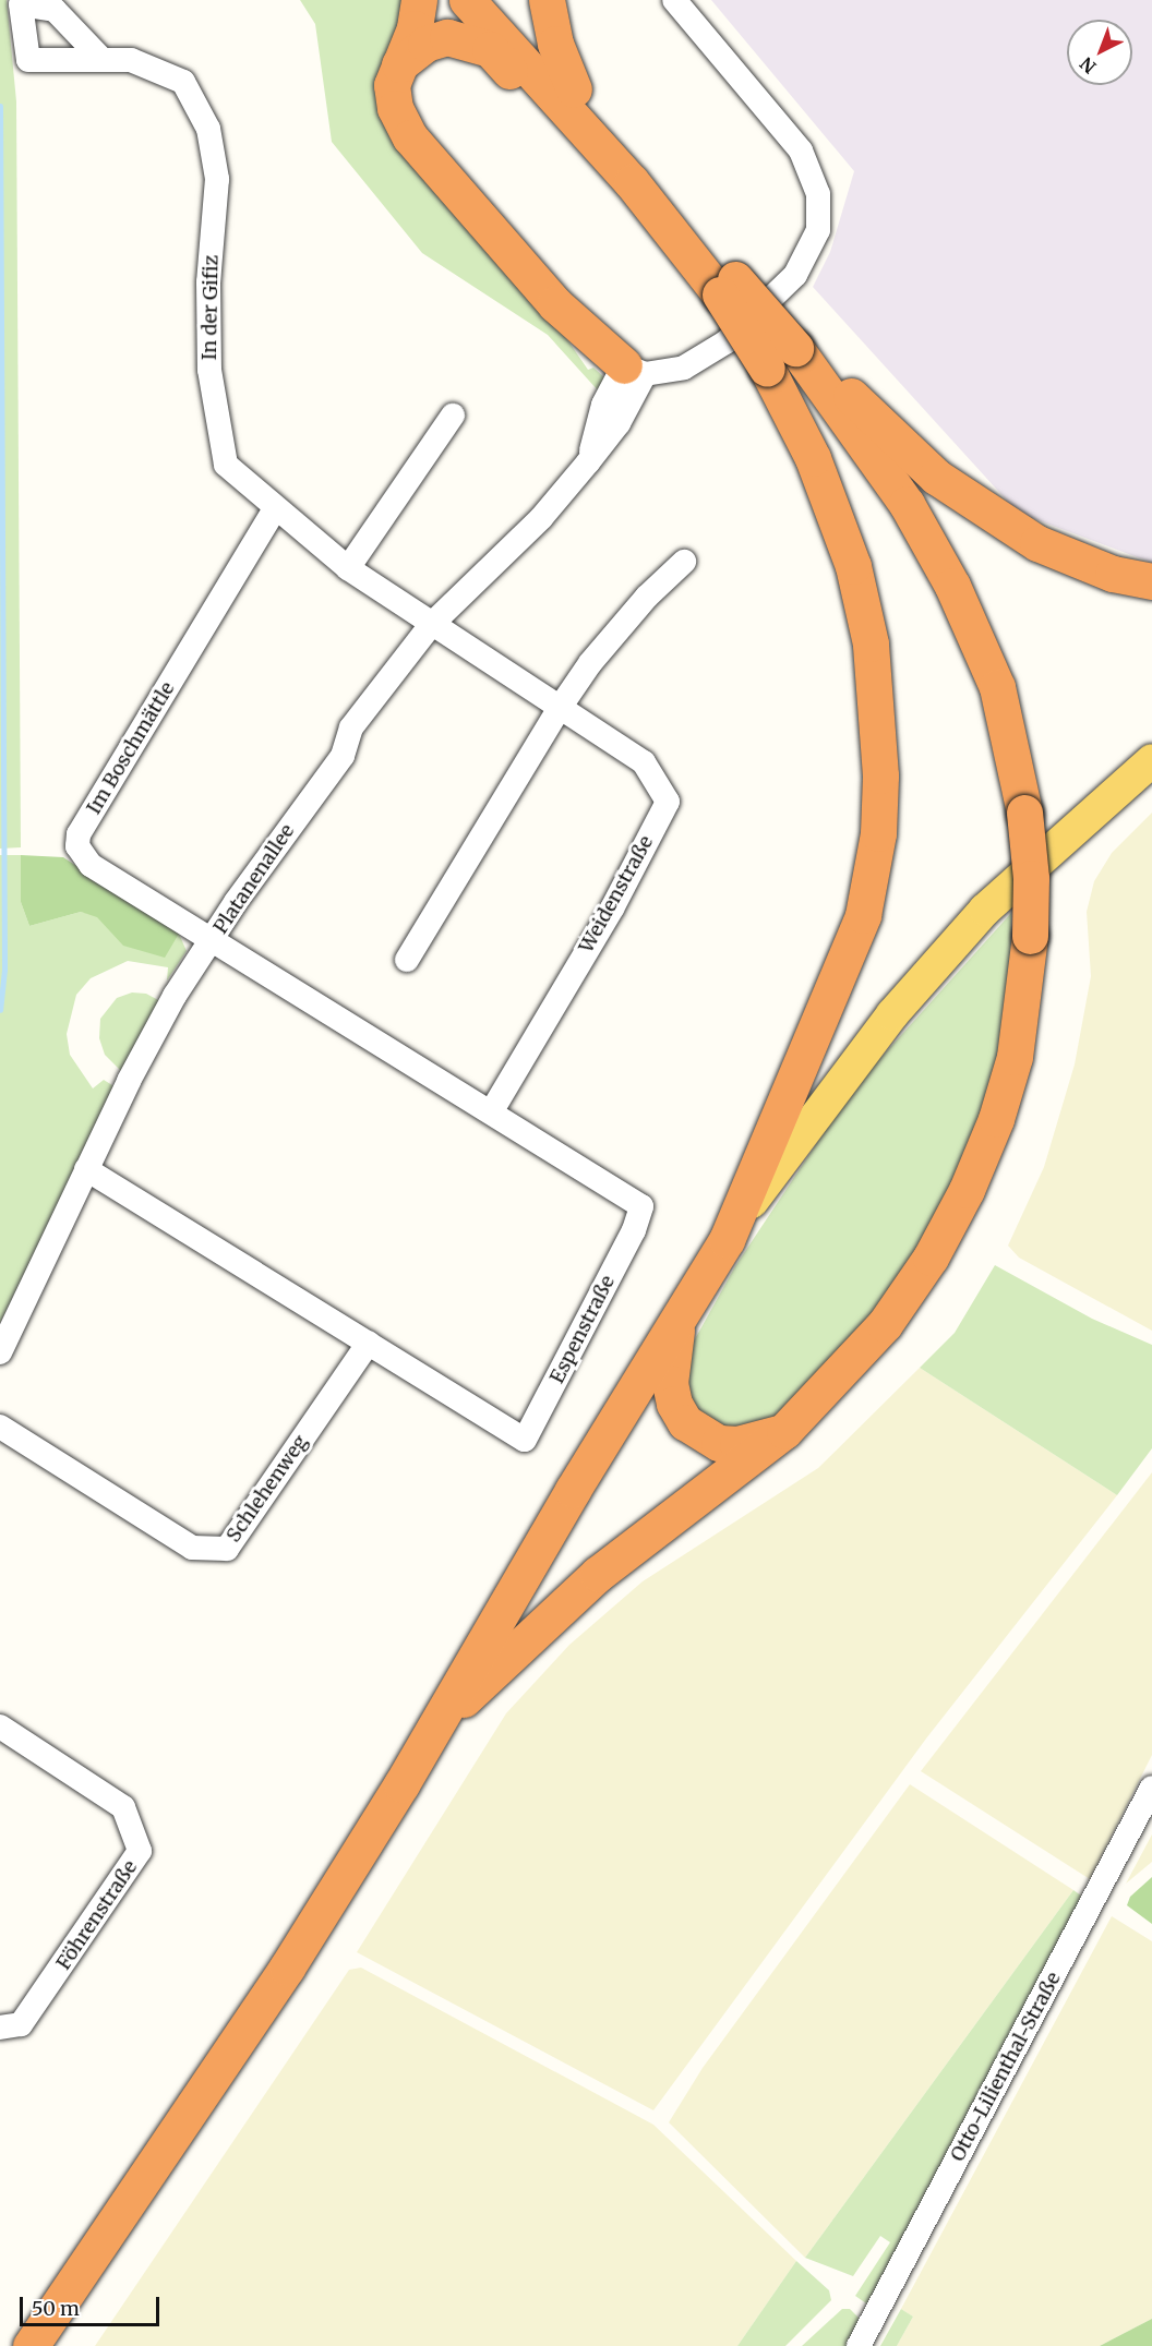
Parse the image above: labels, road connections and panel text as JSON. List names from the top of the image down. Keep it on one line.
{"streets":{"street":["In der Gifiz","Im Boschmättle","Platanenallee","Weidenstraße","Espenstraße","Schlehenweg","Föhrenstraße","Otto-Lilienthal-Straße"]},"crossings":[["In der Gifiz","Im Boschmättle"],["In der Gifiz","Platanenallee"],["In der Gifiz","Weidenstraße"],["Im Boschmättle","Platanenallee"],["Im Boschmättle","Espenstraße"],["Platanenallee","Weidenstraße"],["Platanenallee","Espenstraße"],["Weidenstraße","Espenstraße"],["Espenstraße","Schlehenweg"]],"scale_bar":"50 m","north":"bottom left"}
